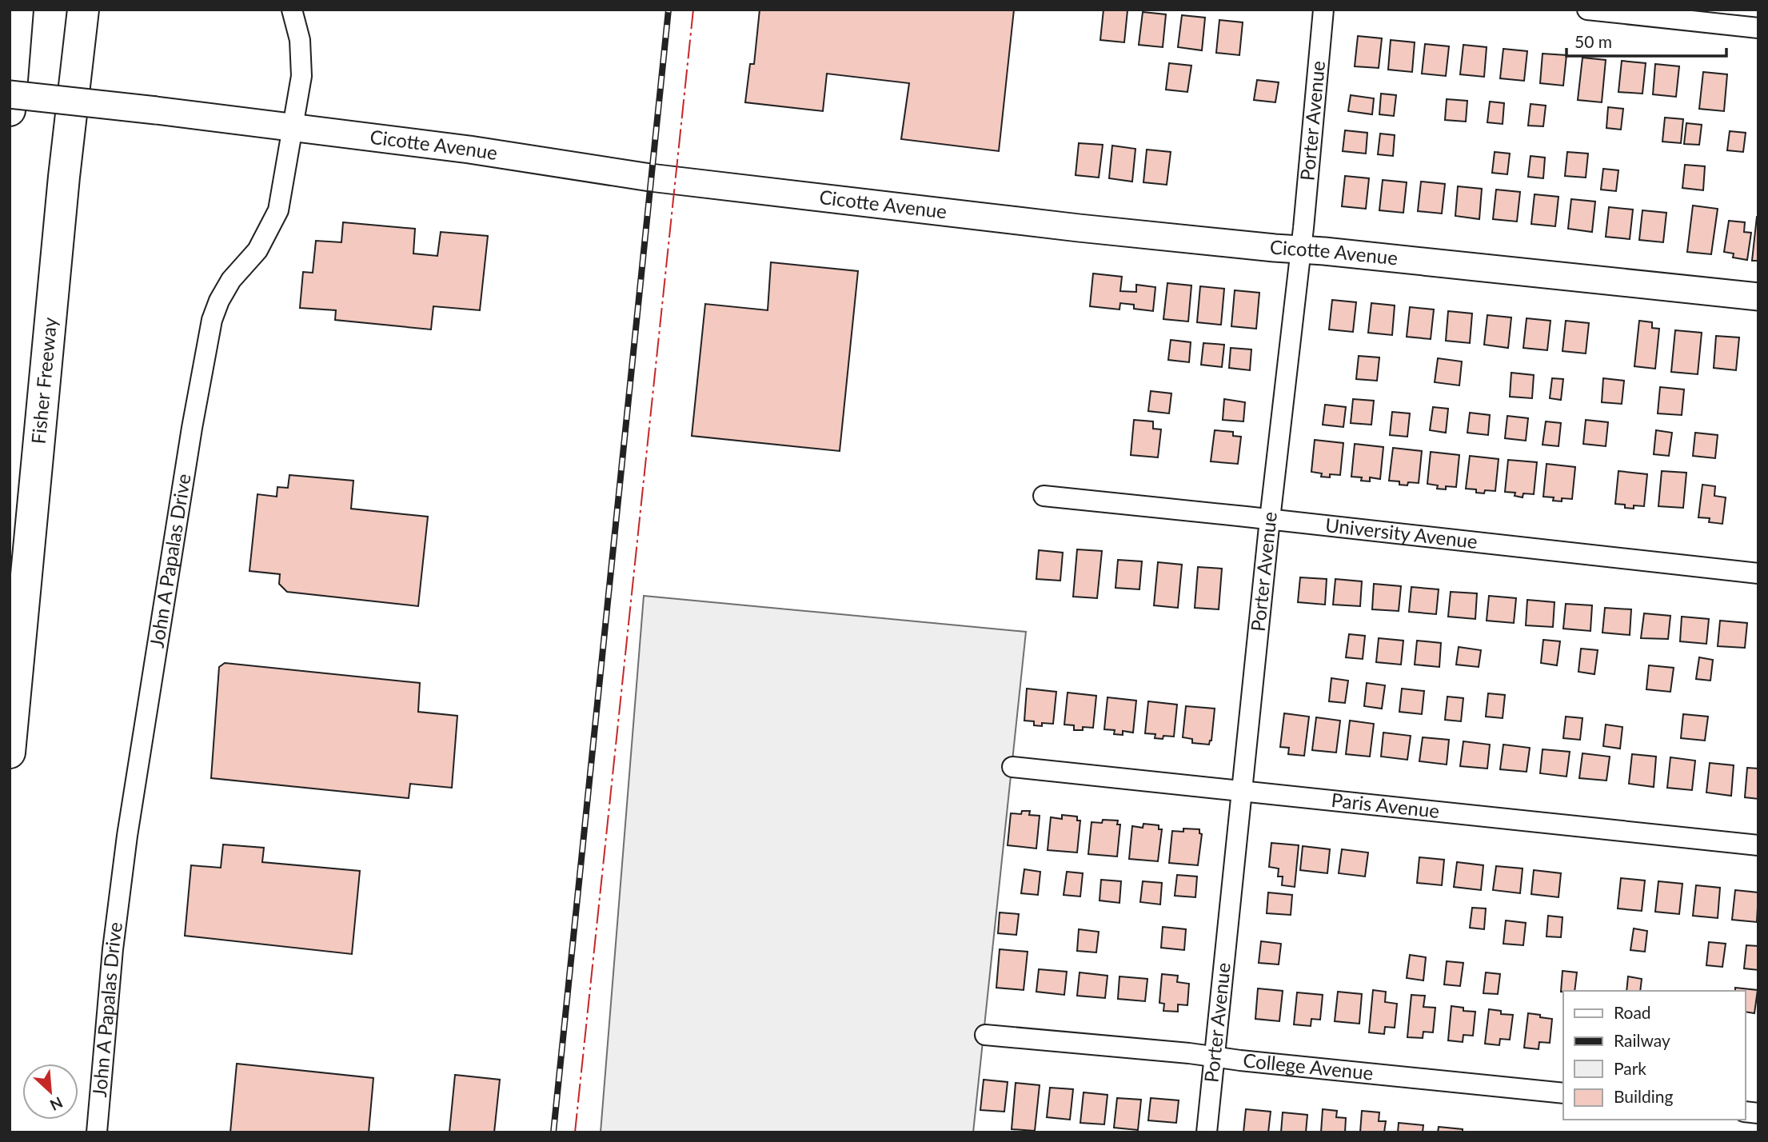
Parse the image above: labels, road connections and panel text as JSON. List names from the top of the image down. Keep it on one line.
{"streets":{"highway":["Fisher Freeway"],"street":["Porter Avenue","Cicotte Avenue","University Avenue","John A Papalas Drive","Paris Avenue","College Avenue"]},"crossings":[["Porter Avenue","Cicotte Avenue"],["Porter Avenue","University Avenue"],["Porter Avenue","Paris Avenue"],["Porter Avenue","College Avenue"],["Cicotte Avenue","John A Papalas Drive"]],"legend":["Road","Railway","Park","Building"],"scale_bar":"50 m","north":"bottom right"}
